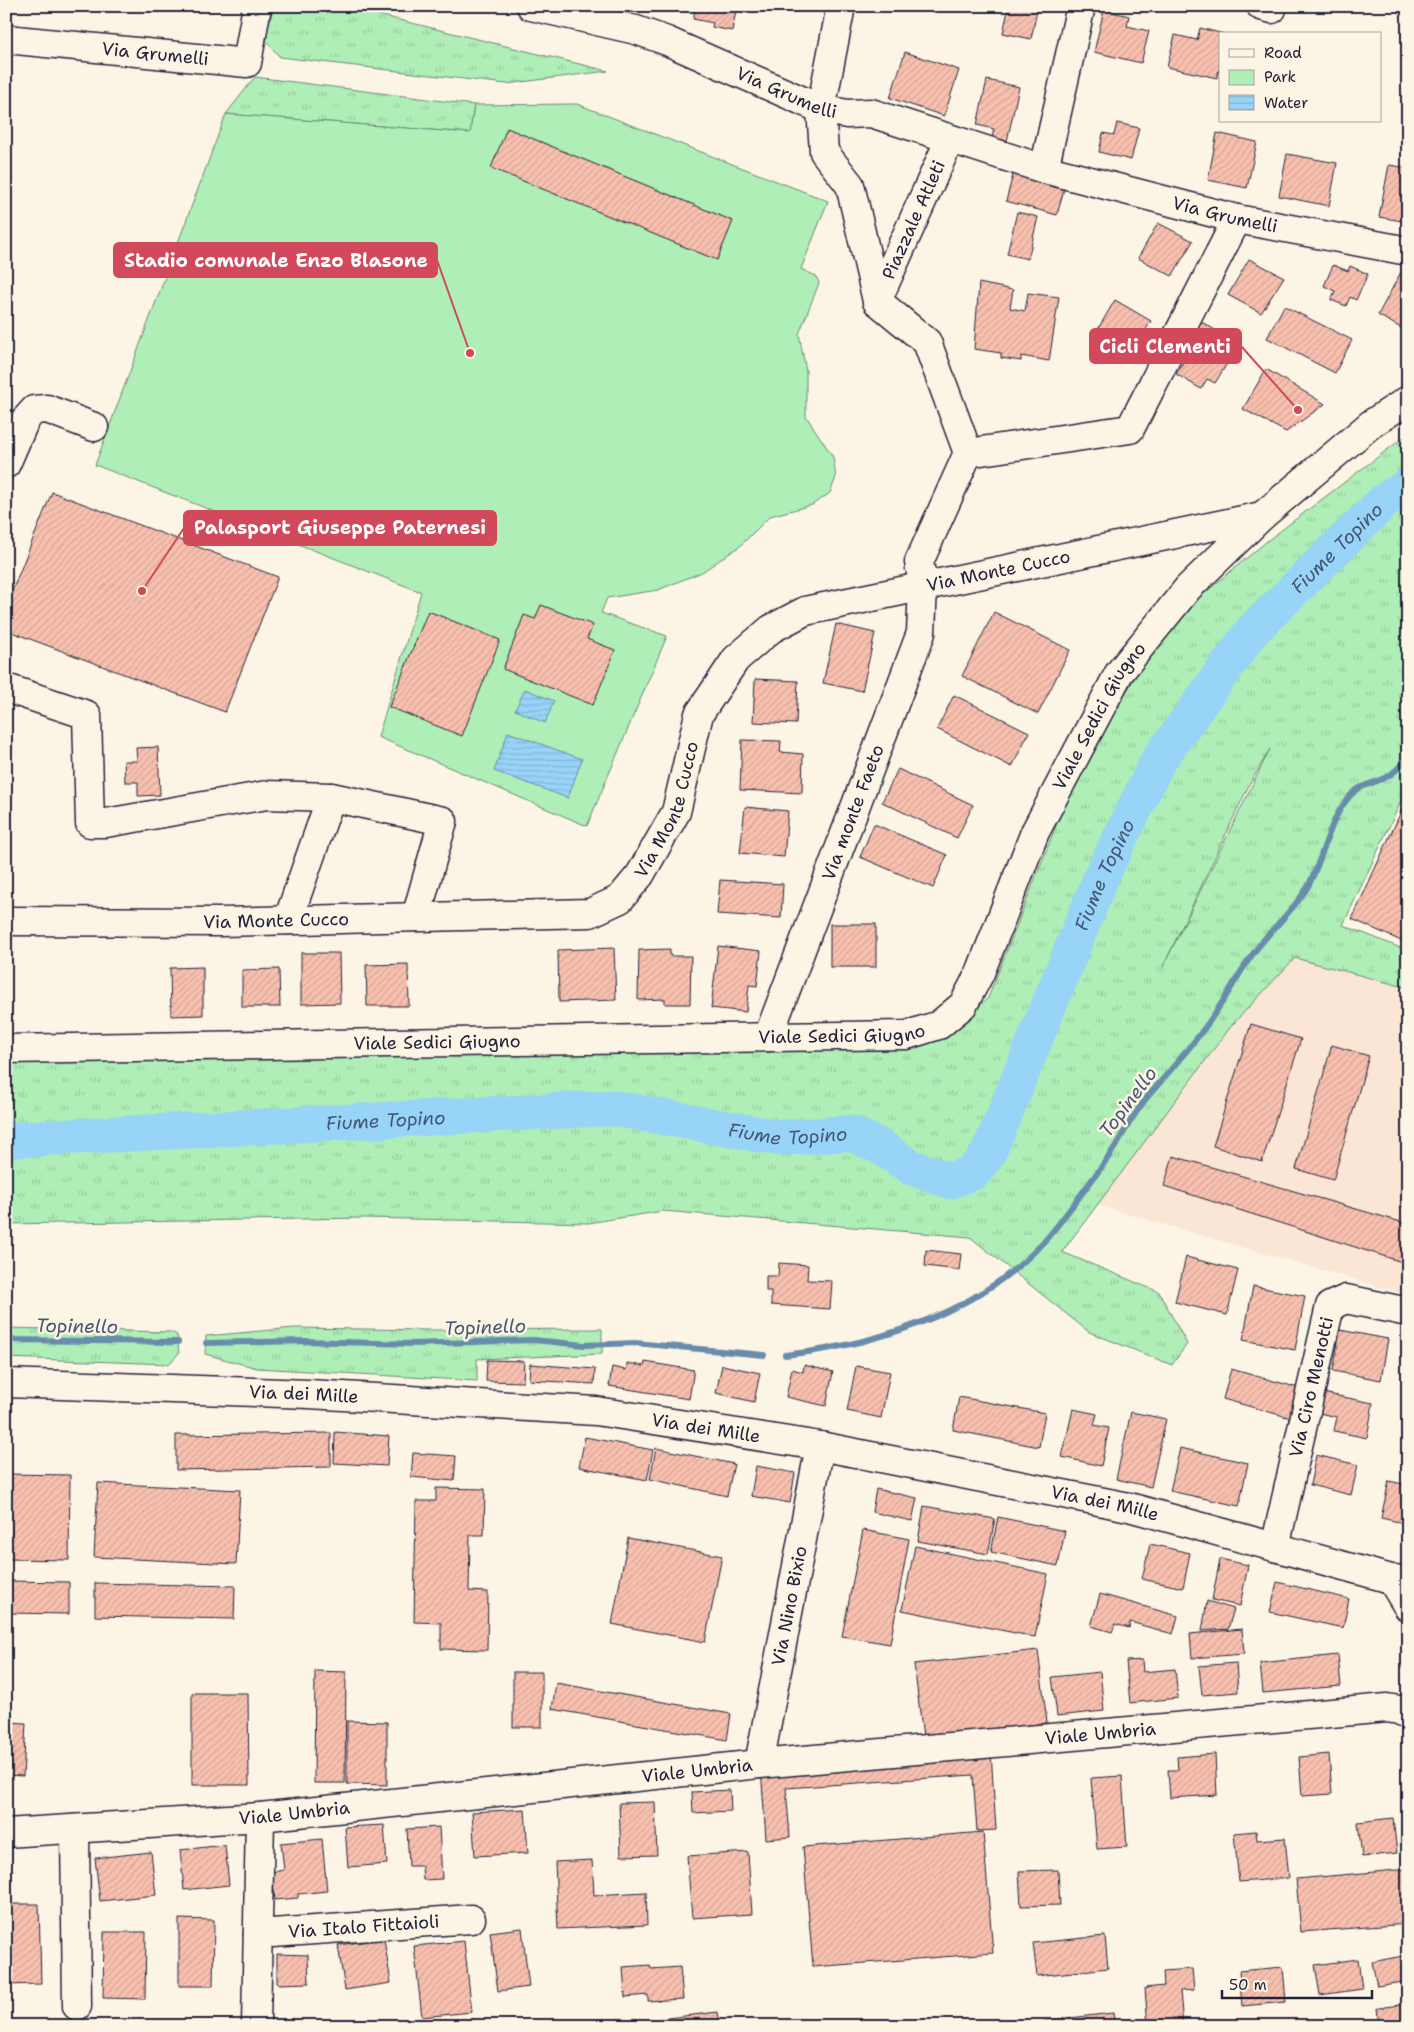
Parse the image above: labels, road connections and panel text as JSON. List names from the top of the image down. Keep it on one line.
{"streets":{"street":["Via Grumelli","Piazzale Atleti","Via Monte Cucco","Viale Sedici Giugno","Via monte Faeto","Via Ciro Menotti","Via dei Mille","Via Nino Bixio","Viale Umbria","Via Italo Fittaioli"]},"crossings":[["Via Grumelli","Piazzale Atleti"],["Via Monte Cucco","Viale Sedici Giugno"],["Via Monte Cucco","Via monte Faeto"],["Viale Sedici Giugno","Via monte Faeto"],["Via Ciro Menotti","Via dei Mille"],["Via dei Mille","Via Nino Bixio"],["Via Nino Bixio","Viale Umbria"]],"water":["Fiume Topino","Topinello"],"places":["Stadio comunale Enzo Blasone","Cicli Clementi","Palasport Giuseppe Paternesi"],"legend":["Road","Park","Water"],"scale_bar":"50 m"}
